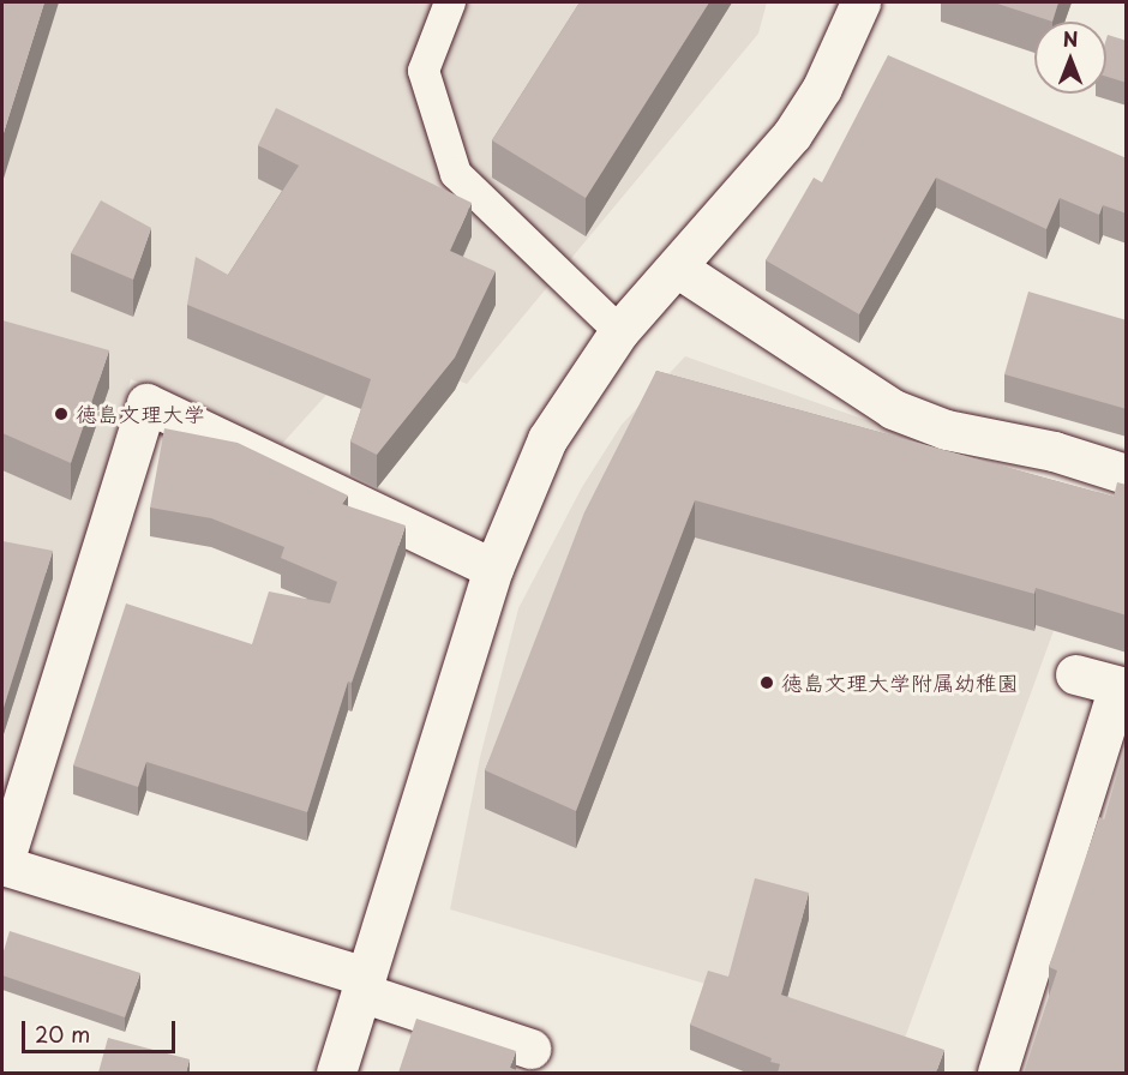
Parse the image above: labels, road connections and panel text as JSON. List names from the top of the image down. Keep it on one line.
{"places":["徳島文理大学","徳島文理大学附属幼稚園"],"scale_bar":"20 m","north":"top"}
